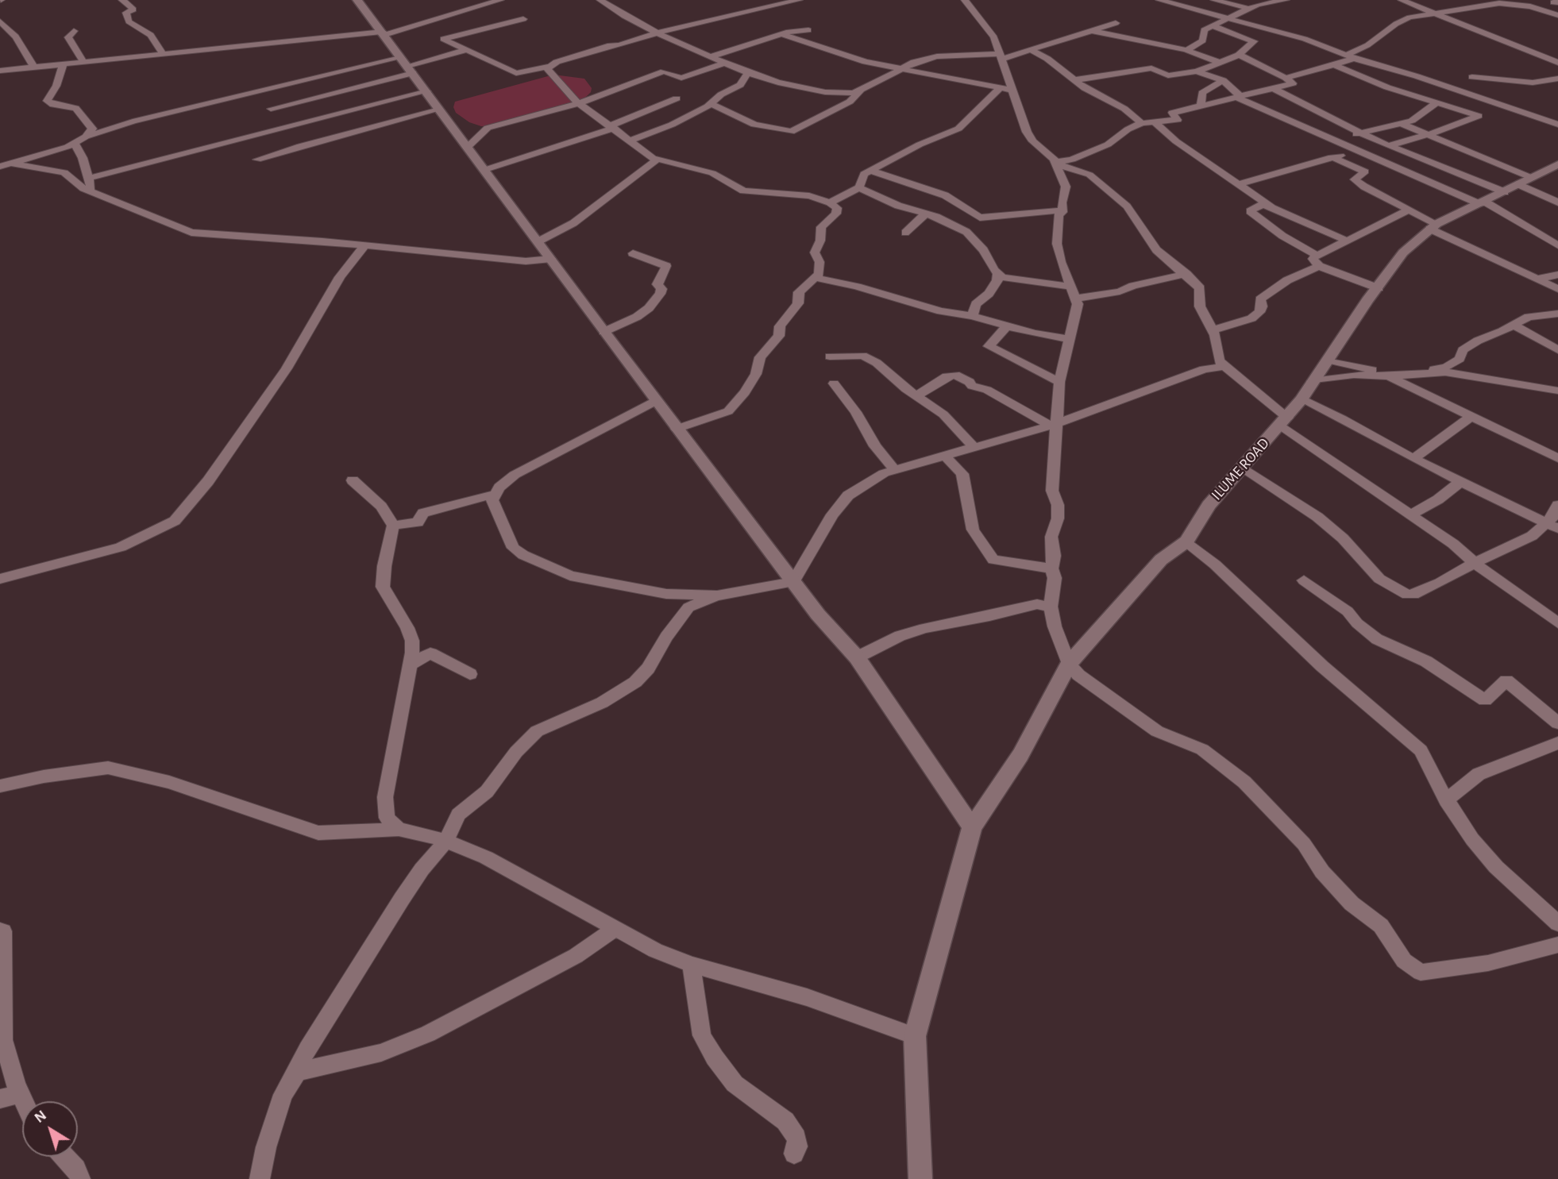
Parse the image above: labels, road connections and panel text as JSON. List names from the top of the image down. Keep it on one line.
{"streets":{"street":["ILUME ROAD"]},"north":"top left"}
